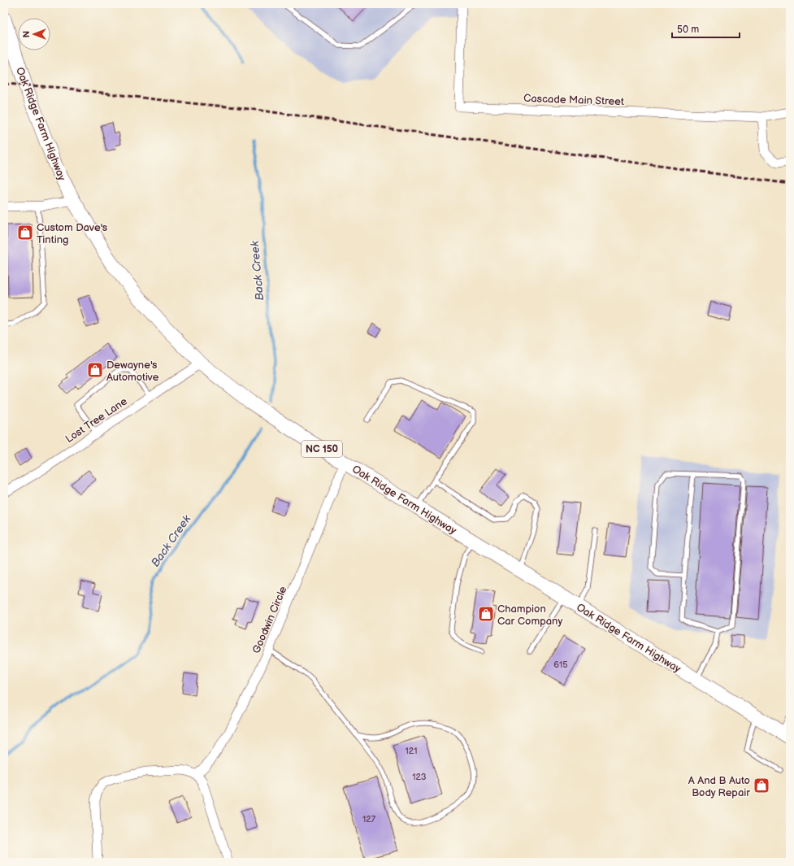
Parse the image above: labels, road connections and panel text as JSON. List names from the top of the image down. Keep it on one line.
{"streets":{"main road":["Oak Ridge Farm Highway","NC 150"],"street":["Cascade Main Street","Lost Tree Lane","Goodwin Circle"]},"crossings":[["Oak Ridge Farm Highway","Lost Tree Lane"],["Oak Ridge Farm Highway","Goodwin Circle"]],"water":["Back Creek"],"places":{"shop":["Custom Dave's Tinting","Dewayne's Automotive","Champion Car Company","A And B Auto Body Repair"]},"house_numbers":["615","121","123","127"],"scale_bar":"50 m","north":"left"}
